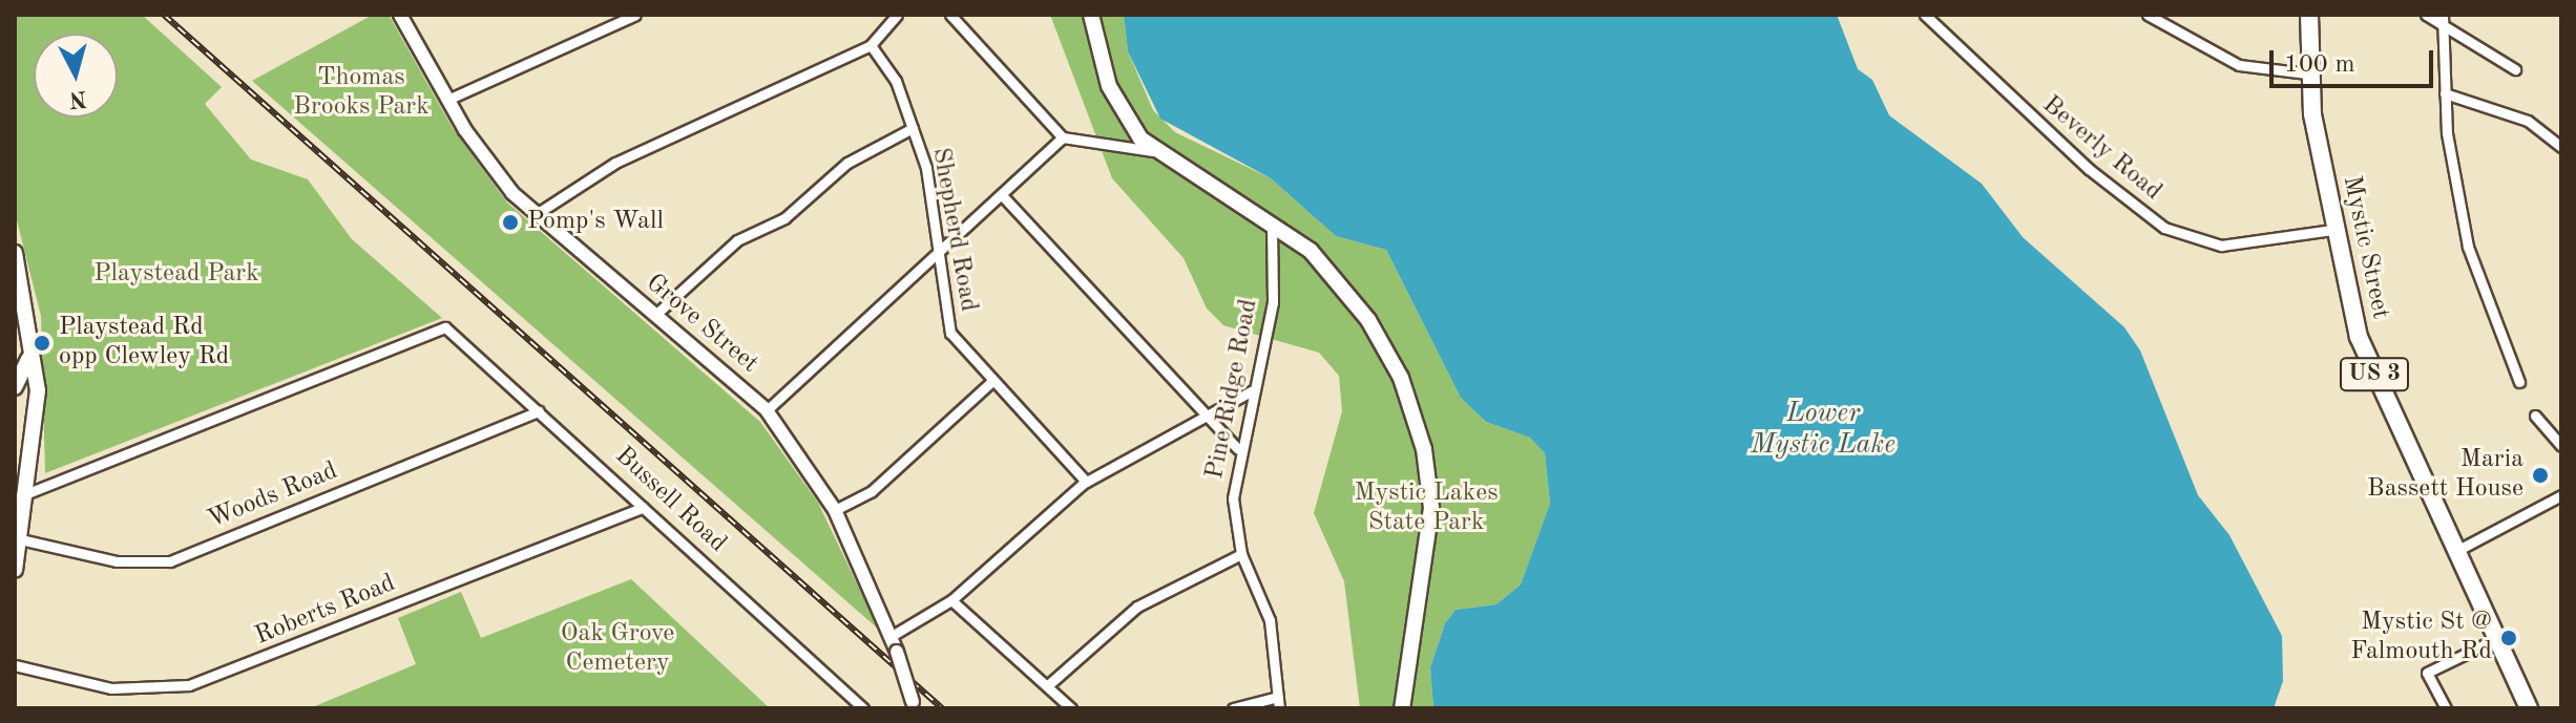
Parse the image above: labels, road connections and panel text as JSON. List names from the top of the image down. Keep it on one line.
{"streets":{"highway":["Mystic Street","US 3"],"street":["Beverly Road","Shepherd Road","Grove Street","Pine Ridge Road","Woods Road","Bussell Road","Roberts Road"]},"crossings":[["Beverly Road","Mystic Street"],["Woods Road","Bussell Road"],["Bussell Road","Roberts Road"]],"water":["Lower Mystic Lake"],"parks":["Thomas Brooks Park","Playstead Park","Mystic Lakes State Park","Oak Grove Cemetery"],"places":["Pomp's Wall","Playstead Rd opp Clewley Rd","Maria Bassett House","Mystic St @ Falmouth Rd"],"scale_bar":"100 m","north":"bottom"}
